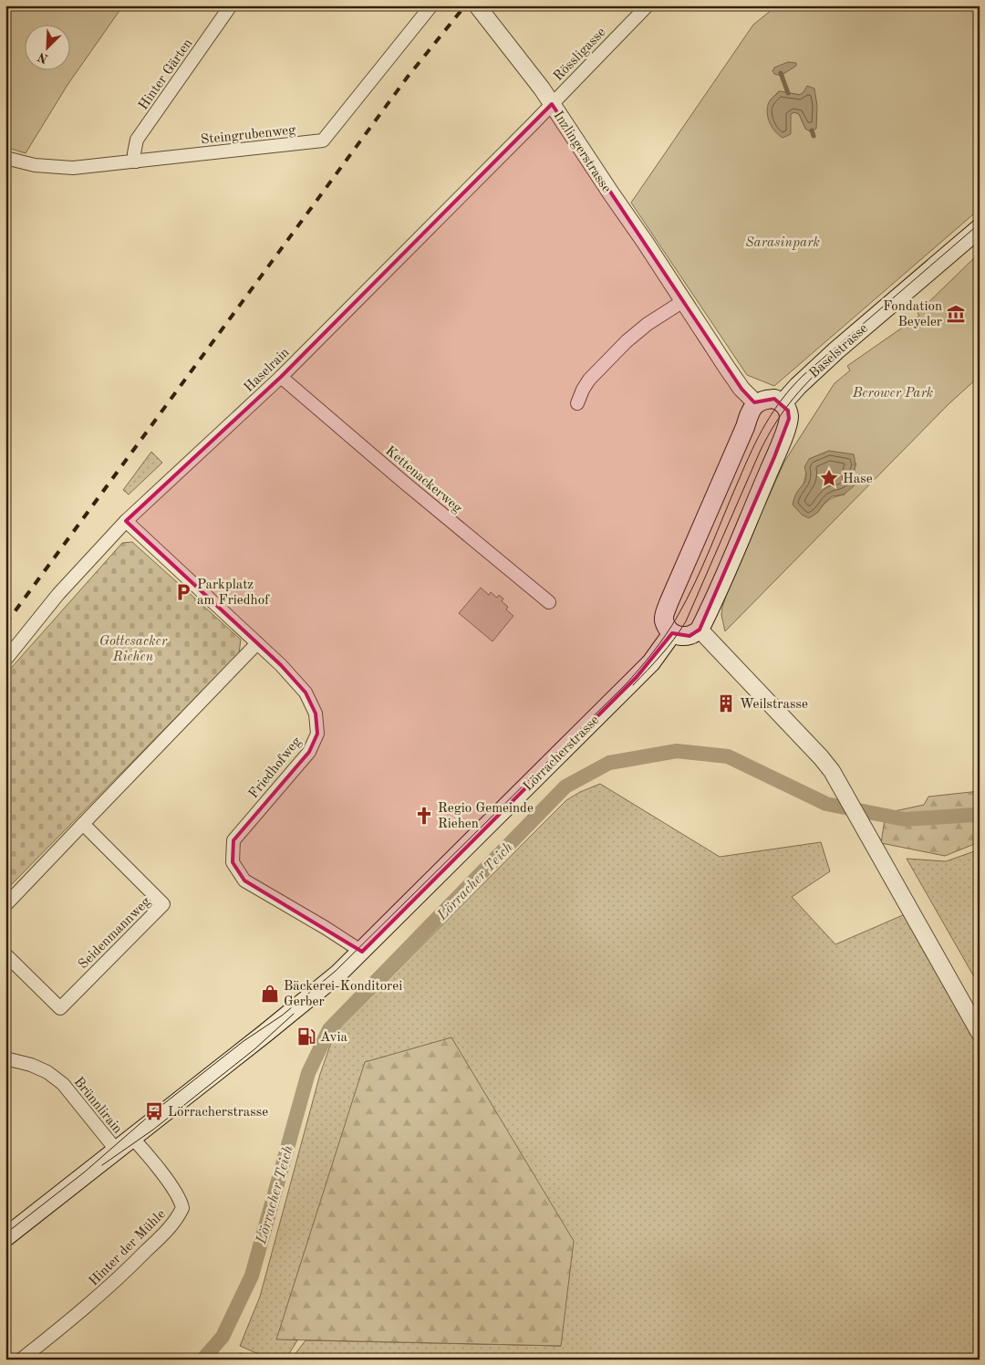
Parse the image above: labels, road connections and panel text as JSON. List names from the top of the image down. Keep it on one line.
{"streets":{"main road":["Baselstrasse","Lörracherstrasse"],"street":["Rössligasse","Hinter Gärten","Steingrubenweg","Inzlingerstrasse","Haselrain","Kettenackerweg","Friedhofweg","Seidenmannweg","Brünnlirain","Hinter der Mühle"]},"crossings":[["Rössligasse","Inzlingerstrasse"],["Rössligasse","Haselrain"],["Hinter Gärten","Steingrubenweg"],["Inzlingerstrasse","Haselrain"],["Haselrain","Kettenackerweg"],["Haselrain","Friedhofweg"],["Lörracherstrasse","Friedhofweg"],["Lörracherstrasse","Brünnlirain"],["Lörracherstrasse","Hinter der Mühle"]],"water":["Lörracher Teich"],"parks":["Sarasinpark","Berower Park","Gottesacker Riehen"],"places":{"museum":["Fondation Beyeler"],"place":["Hase"],"parking":["Parkplatz am Friedhof"],"building":["Weilstrasse"],"church":["Regio Gemeinde Riehen"],"shop":["Bäckerei-Konditorei Gerber"],"fuel station":["Avia"],"bus stop":["Lörracherstrasse"]},"north":"bottom left"}
